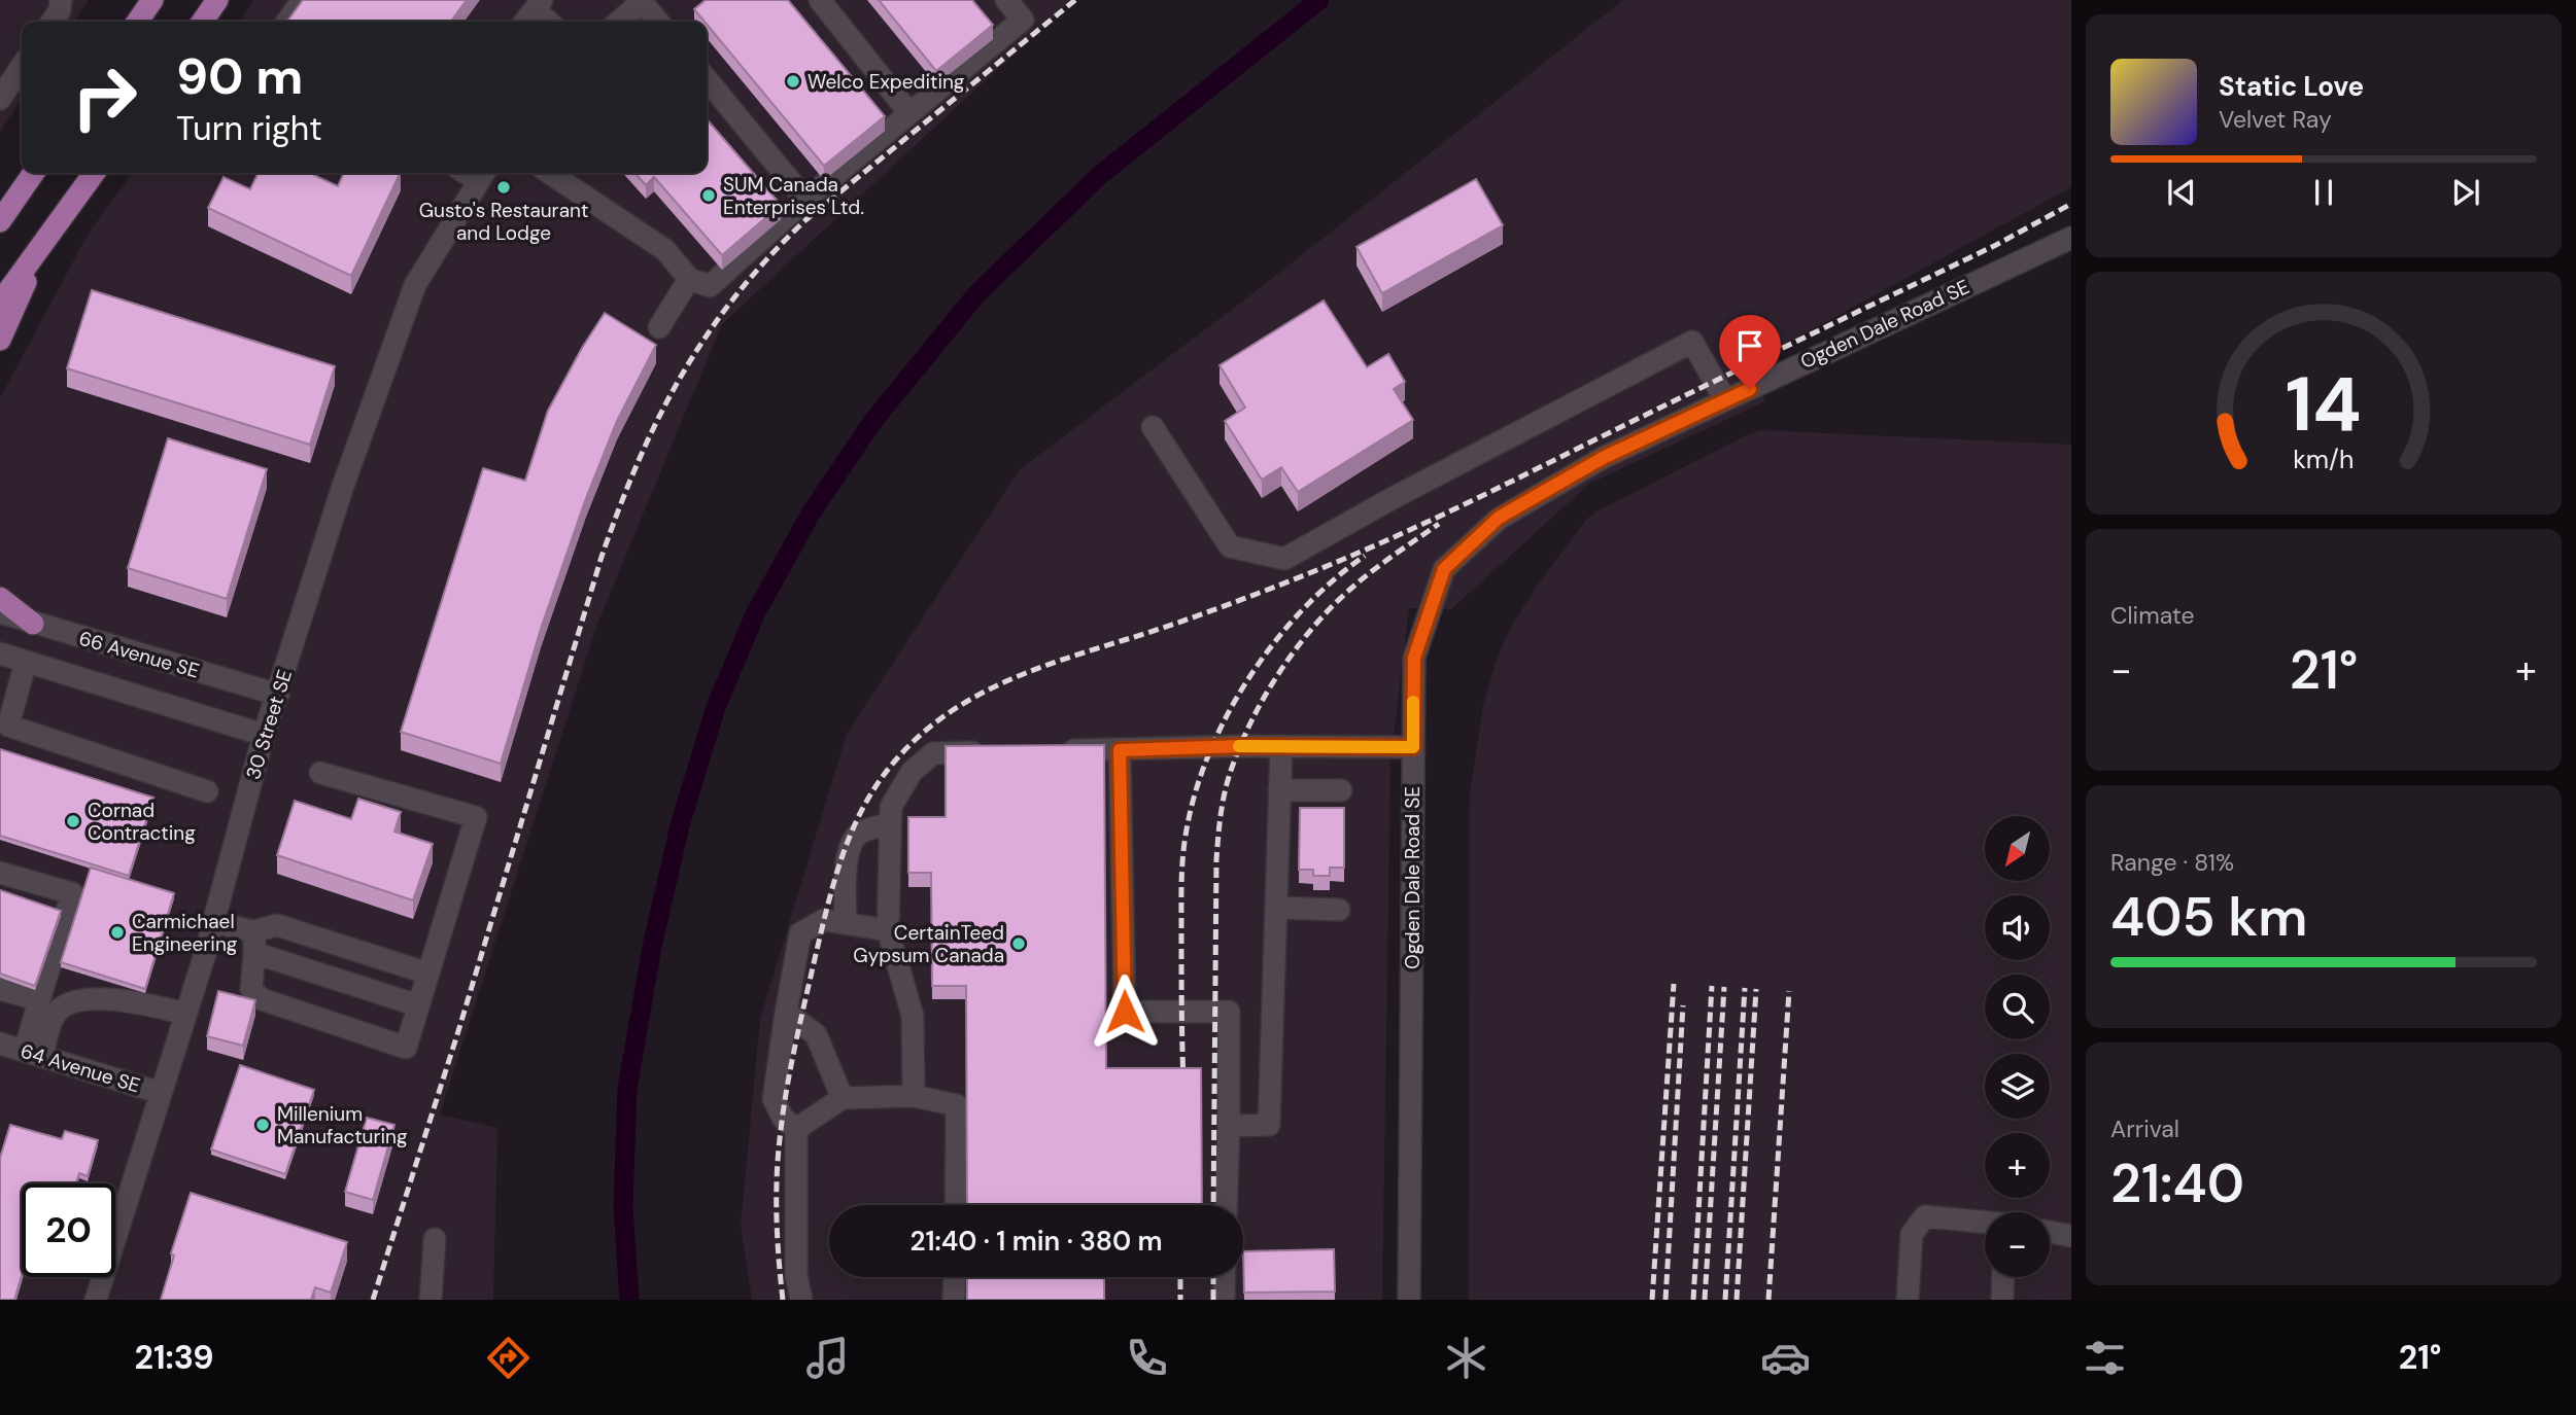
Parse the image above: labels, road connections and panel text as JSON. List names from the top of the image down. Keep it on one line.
{"streets":{"street":["Ogden Dale Road SE","66 Avenue SE","30 Street SE","64 Avenue SE"]},"crossings":[["66 Avenue SE","30 Street SE"],["30 Street SE","64 Avenue SE"]],"places":["Welco Expediting","Gusto's Restaurant and Lodge","SUM Canada Enterprises Ltd.","Cornad Contracting","Carmichael Engineering","CertainTeed Gypsum Canada","Millenium Manufacturing"],"north":"bottom left","page":{"turn":["90 m","Turn right"],"song":["Static Love","Velvet Ray"],"tile":["Climate",["Range · 81%","405 km"],["Arrival","21:40"]],"heat":["−","21°","+"],"map_buttons":["+","−"],"limit":"20","trip":"21:40 · 1 min · 380 m","tabs":["21:39","21°"],"gauge":["14","km/h"]}}
